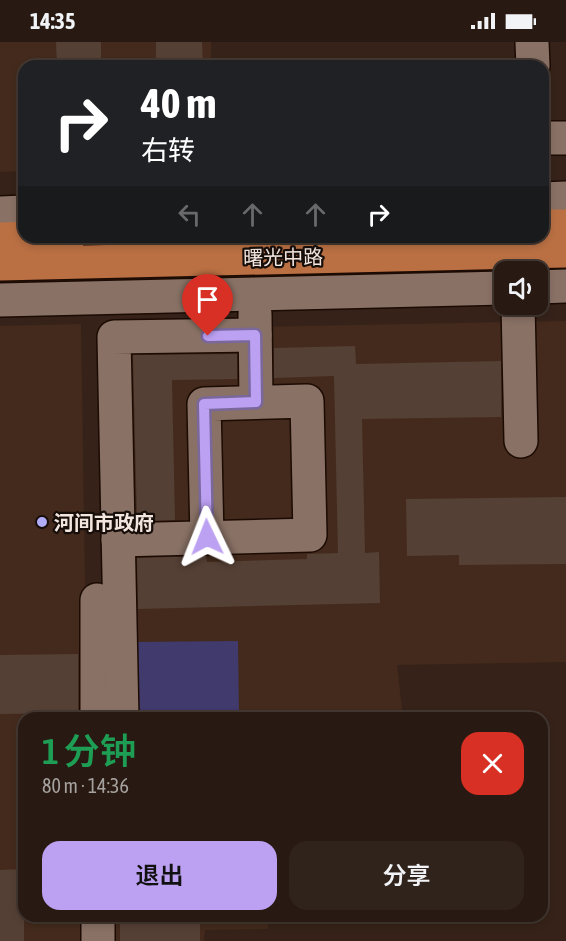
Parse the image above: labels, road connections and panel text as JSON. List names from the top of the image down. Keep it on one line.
{"streets":{"main road":["曙光中路"]},"places":["河间市政府"],"page":{"status":"14:35","turn":["40 m","右转"],"heading":["1 分钟","80 m · 14:36"],"buttons":["退出","分享"]}}
